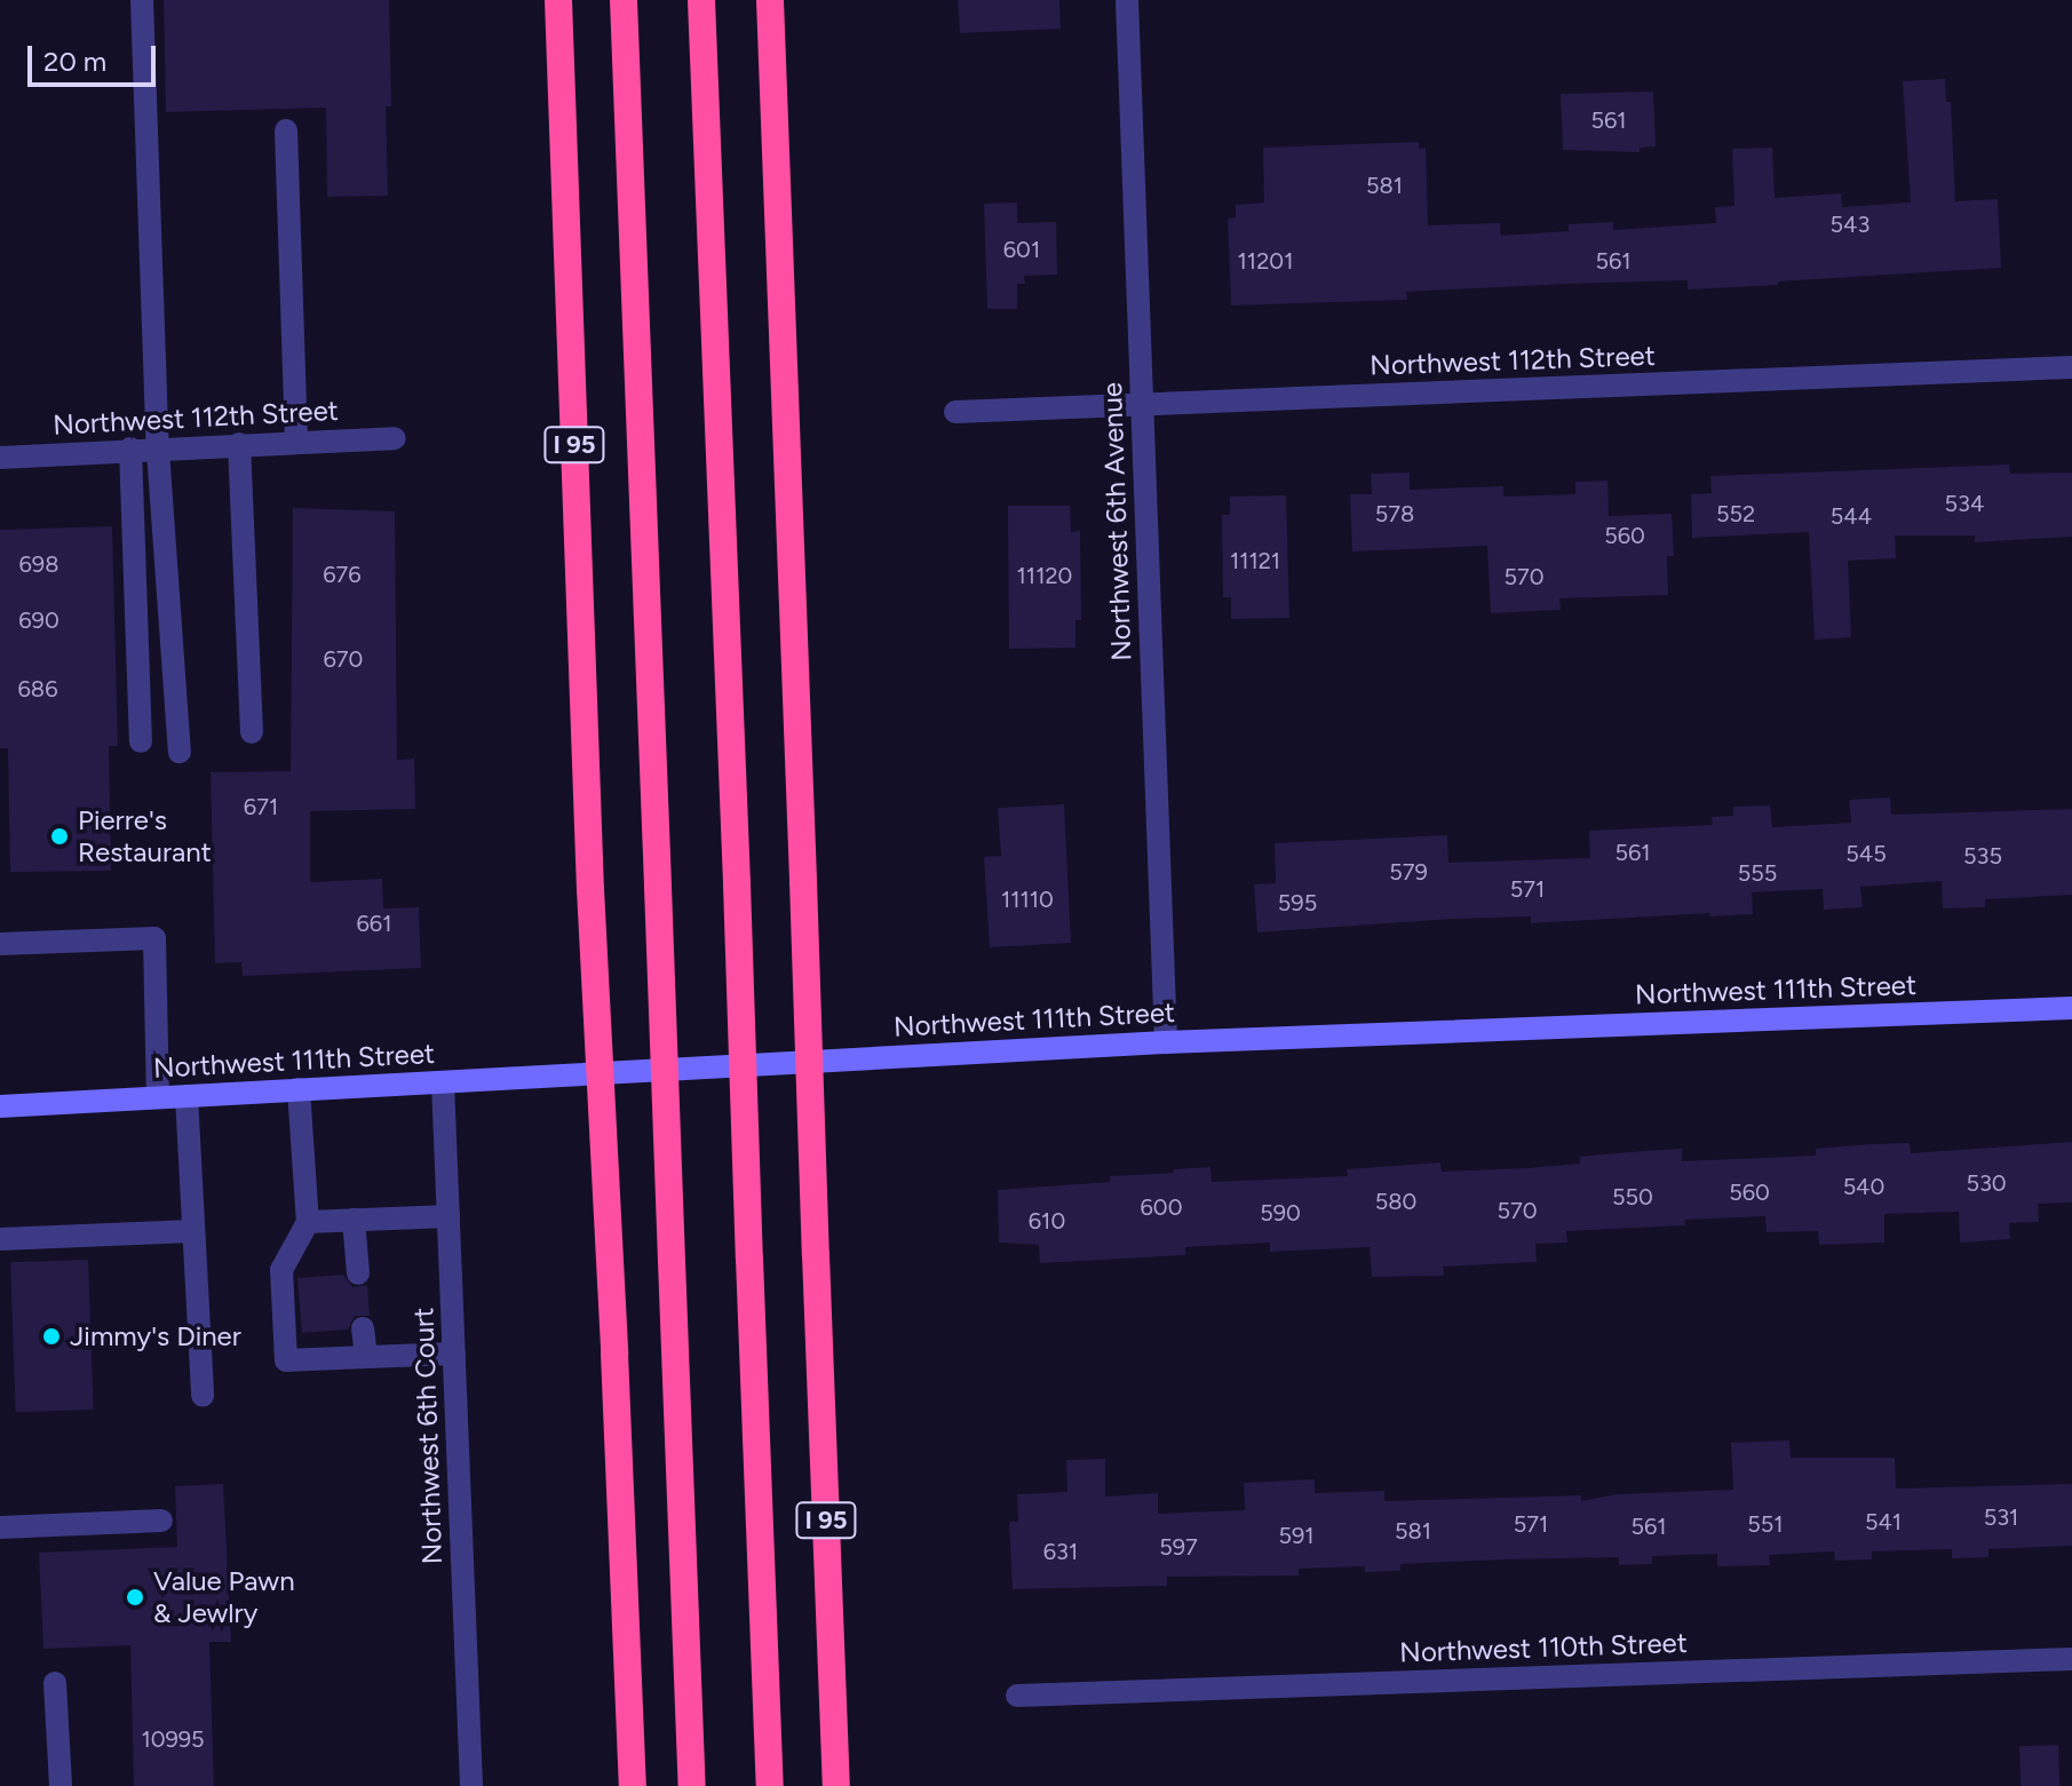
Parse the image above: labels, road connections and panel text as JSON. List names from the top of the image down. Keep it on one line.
{"streets":{"highway":["I 95"],"street":["Northwest 112th Street","Northwest 6th Avenue","Northwest 111th Street","Northwest 6th Court","Northwest 110th Street"]},"crossings":[["Northwest 112th Street","Northwest 6th Avenue"],["Northwest 6th Avenue","Northwest 111th Street"],["Northwest 111th Street","Northwest 6th Court"]],"places":["Pierre's Restaurant","Jimmy's Diner","Value Pawn & Jewlry"],"house_numbers":["561","581","543","601","11201","561","534","578","552","544","560","11121","698","676","11120","570","690","670","686","671","561","545","535","579","555","571","11110","595","661","530","540","560","550","580","600","570","590","610","531","541","571","551","561","581","591","597","631","10995"],"scale_bar":"20 m"}
